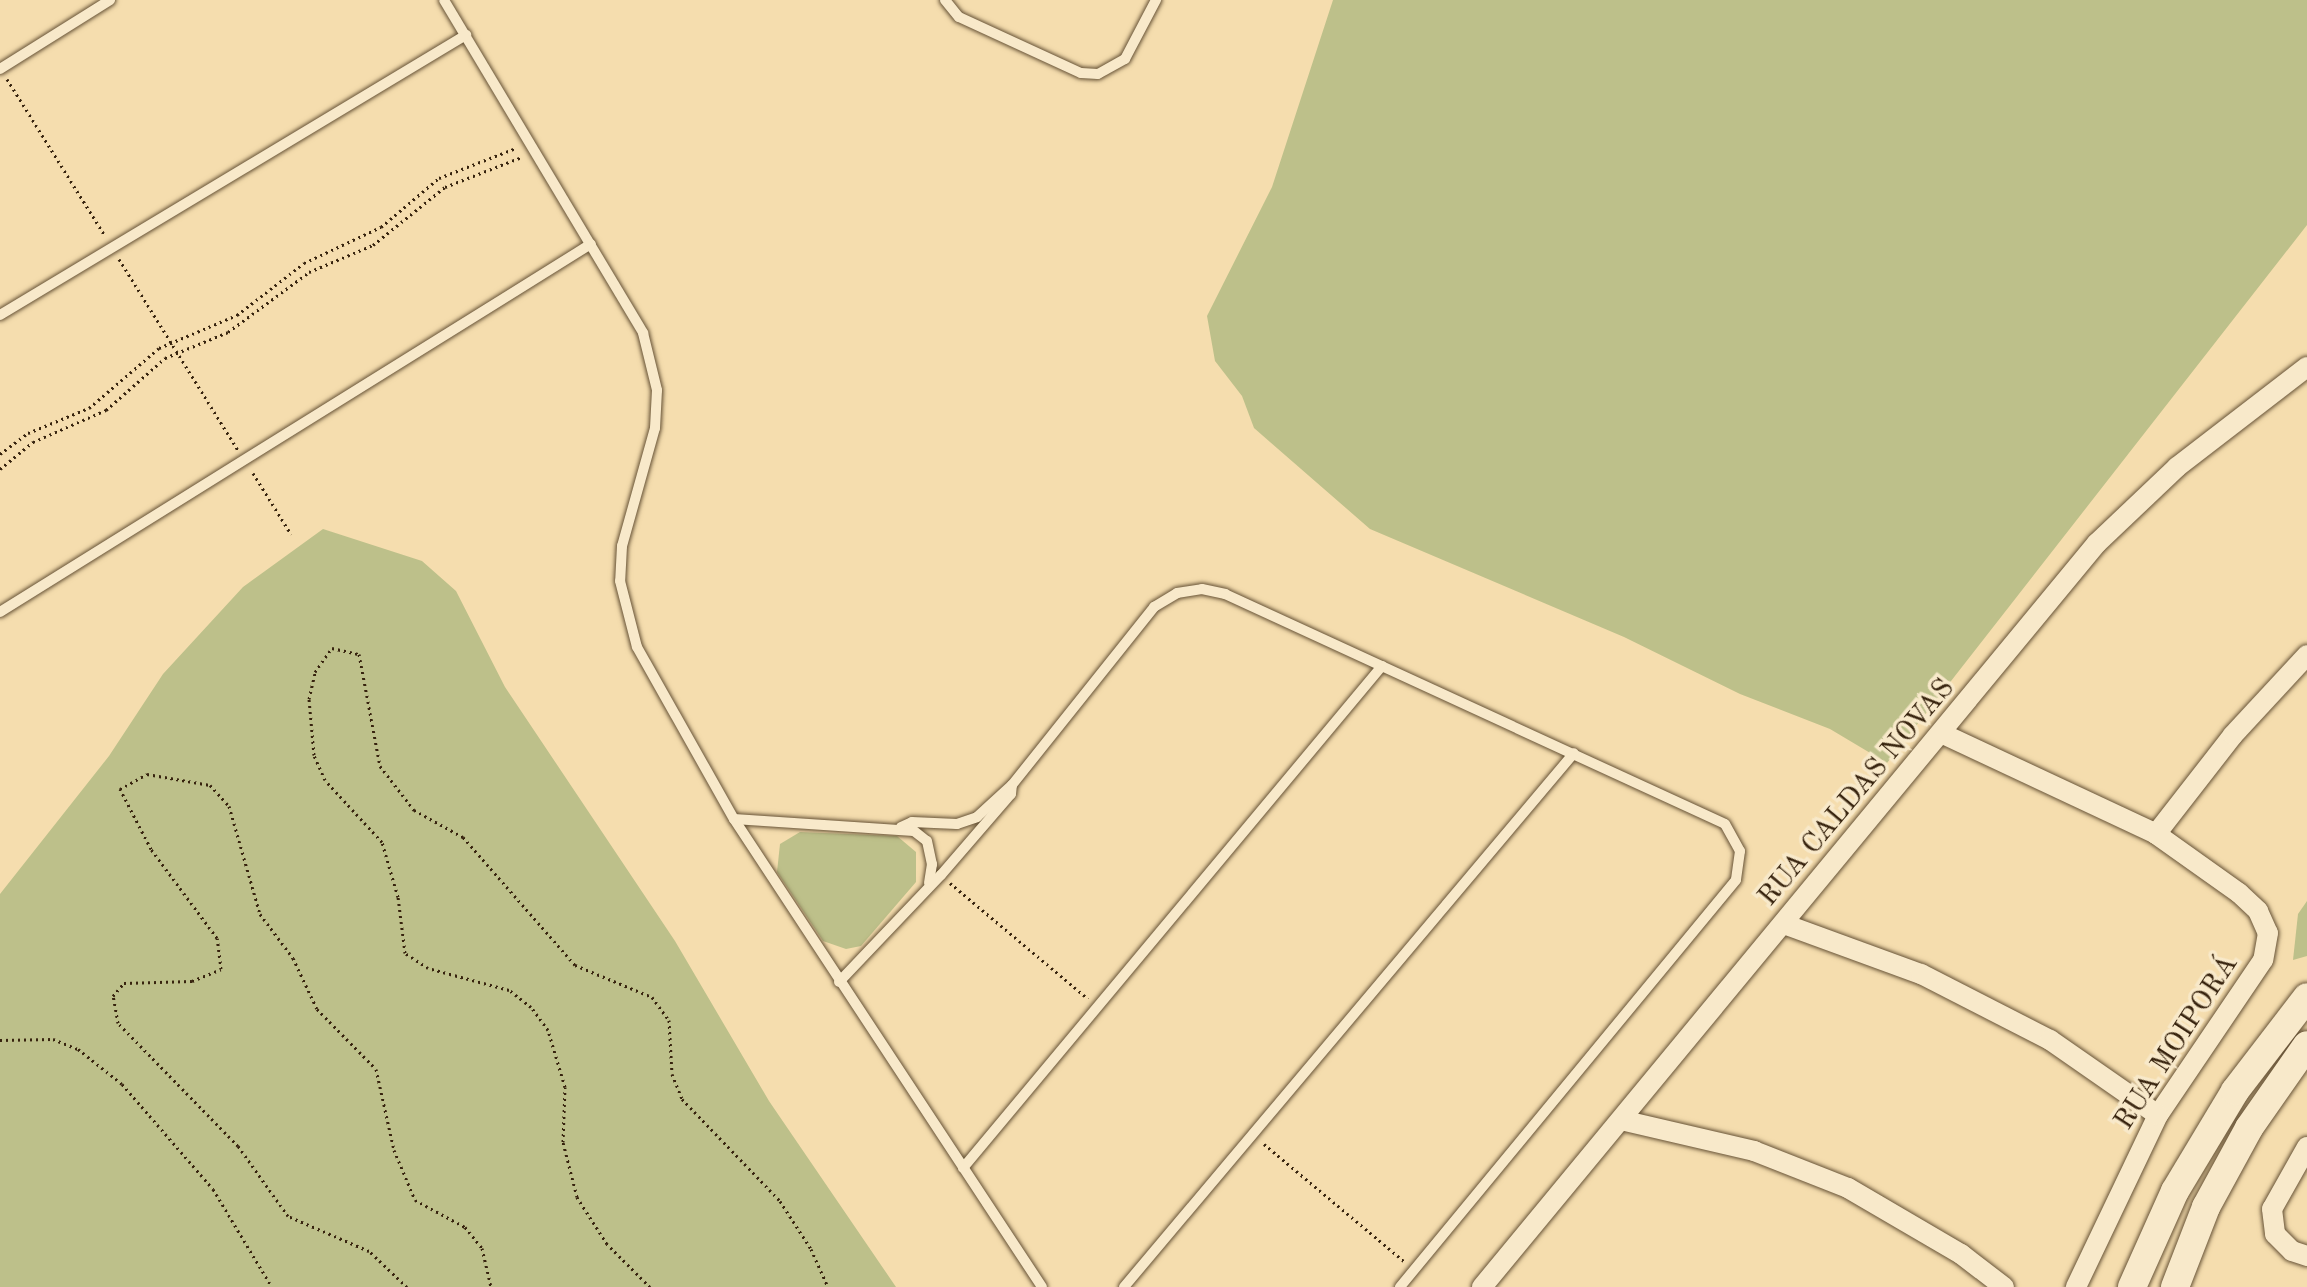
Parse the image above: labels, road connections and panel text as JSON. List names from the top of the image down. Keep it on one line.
{"streets":{"street":["RUA CALDAS NOVAS","RUA MOIPORÁ"]}}
